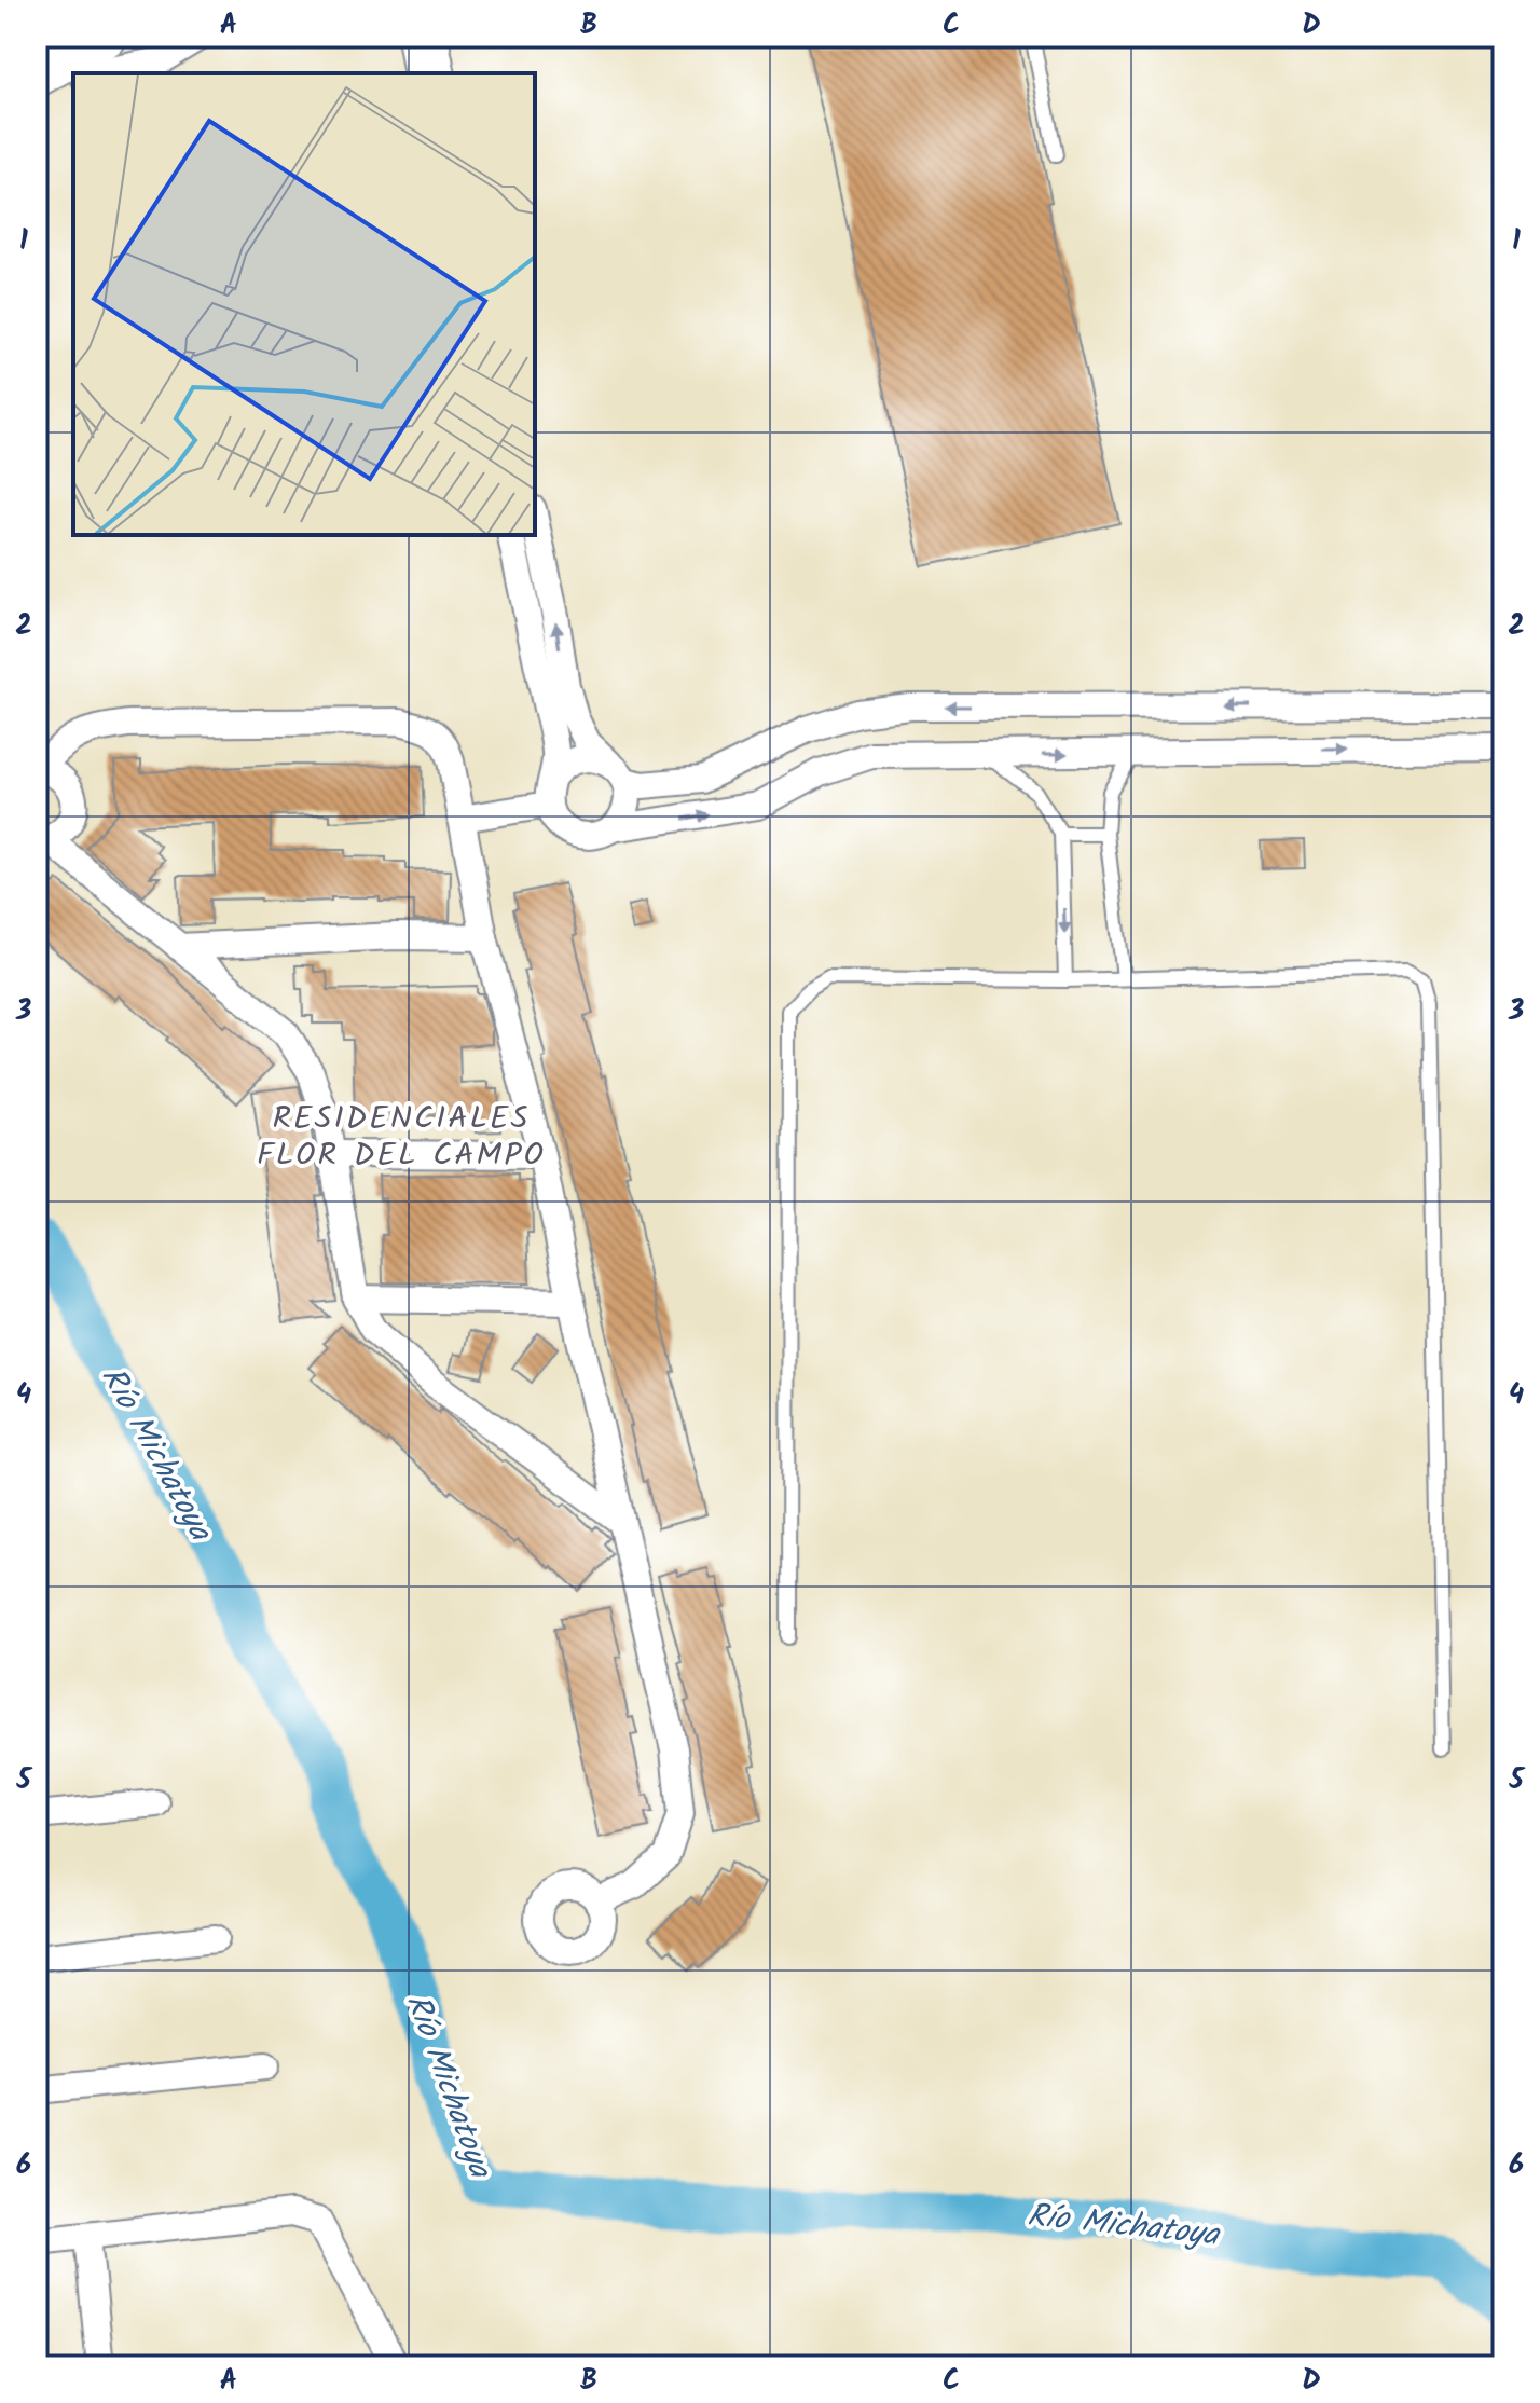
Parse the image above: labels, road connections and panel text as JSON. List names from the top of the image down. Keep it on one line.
{"districts":["RESIDENCIALES FLOR DEL CAMPO"],"water":["Río Michatoya"],"grid":{"columns":["A","B","C","D"],"rows":["1","2","3","4","5","6"]}}
